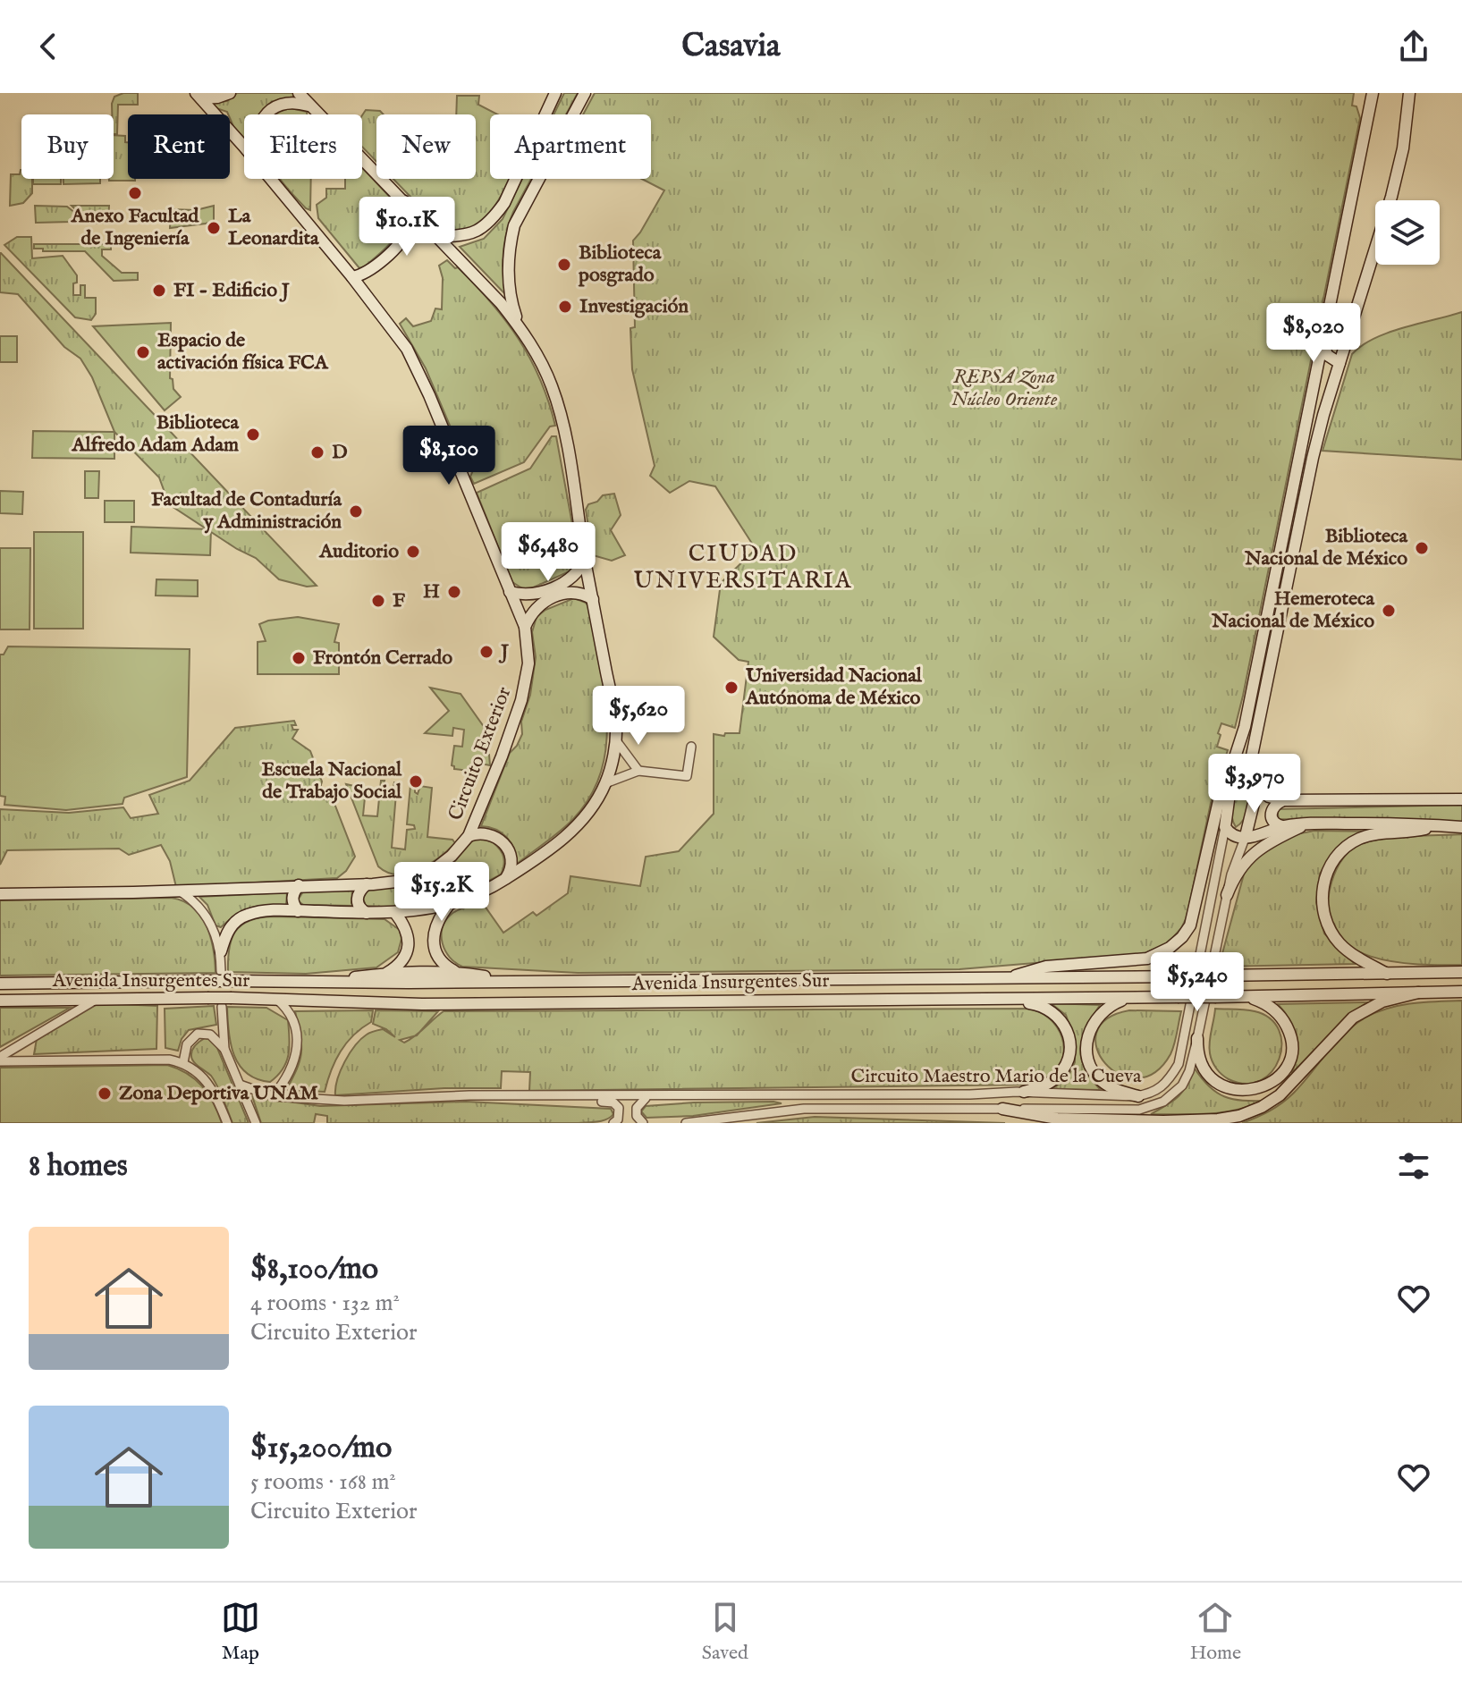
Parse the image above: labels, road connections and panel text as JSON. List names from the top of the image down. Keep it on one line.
{"streets":{"street":["Circuito Exterior","Avenida Insurgentes Sur","Circuito Maestro Mario de la Cueva"]},"districts":["CIUDAD UNIVERSITARIA"],"parks":["REPSA Zona Núcleo Oriente"],"places":["Anexo Facultad de Ingeniería","La Leonardita","Biblioteca posgrado","FI - Edificio J","Investigación","Espacio de activación física FCA","Biblioteca Alfredo Adam Adam","D","Facultad de Contaduría y Administración","Biblioteca Nacional de México","Auditorio","H","F","Hemeroteca Nacional de México","J","Frontón Cerrado","Universidad Nacional Autónoma de México","Escuela Nacional de Trabajo Social","Zona Deportiva UNAM"],"page":{"header":"Casavia","chip":["Buy","Rent","Filters","New","Apartment"],"price":["$10.1K","$8,020","$8,100","$6,480","$5,620","$3,970","$15.2K","$5,240"],"heading":"8 homes","list":[{"name":"$8,100/mo","note":"4 rooms · 132 m² · Circuito Exterior"},{"name":"$15,200/mo","note":"5 rooms · 168 m² · Circuito Exterior"}],"tabs":["Map","Saved","Home"]}}
